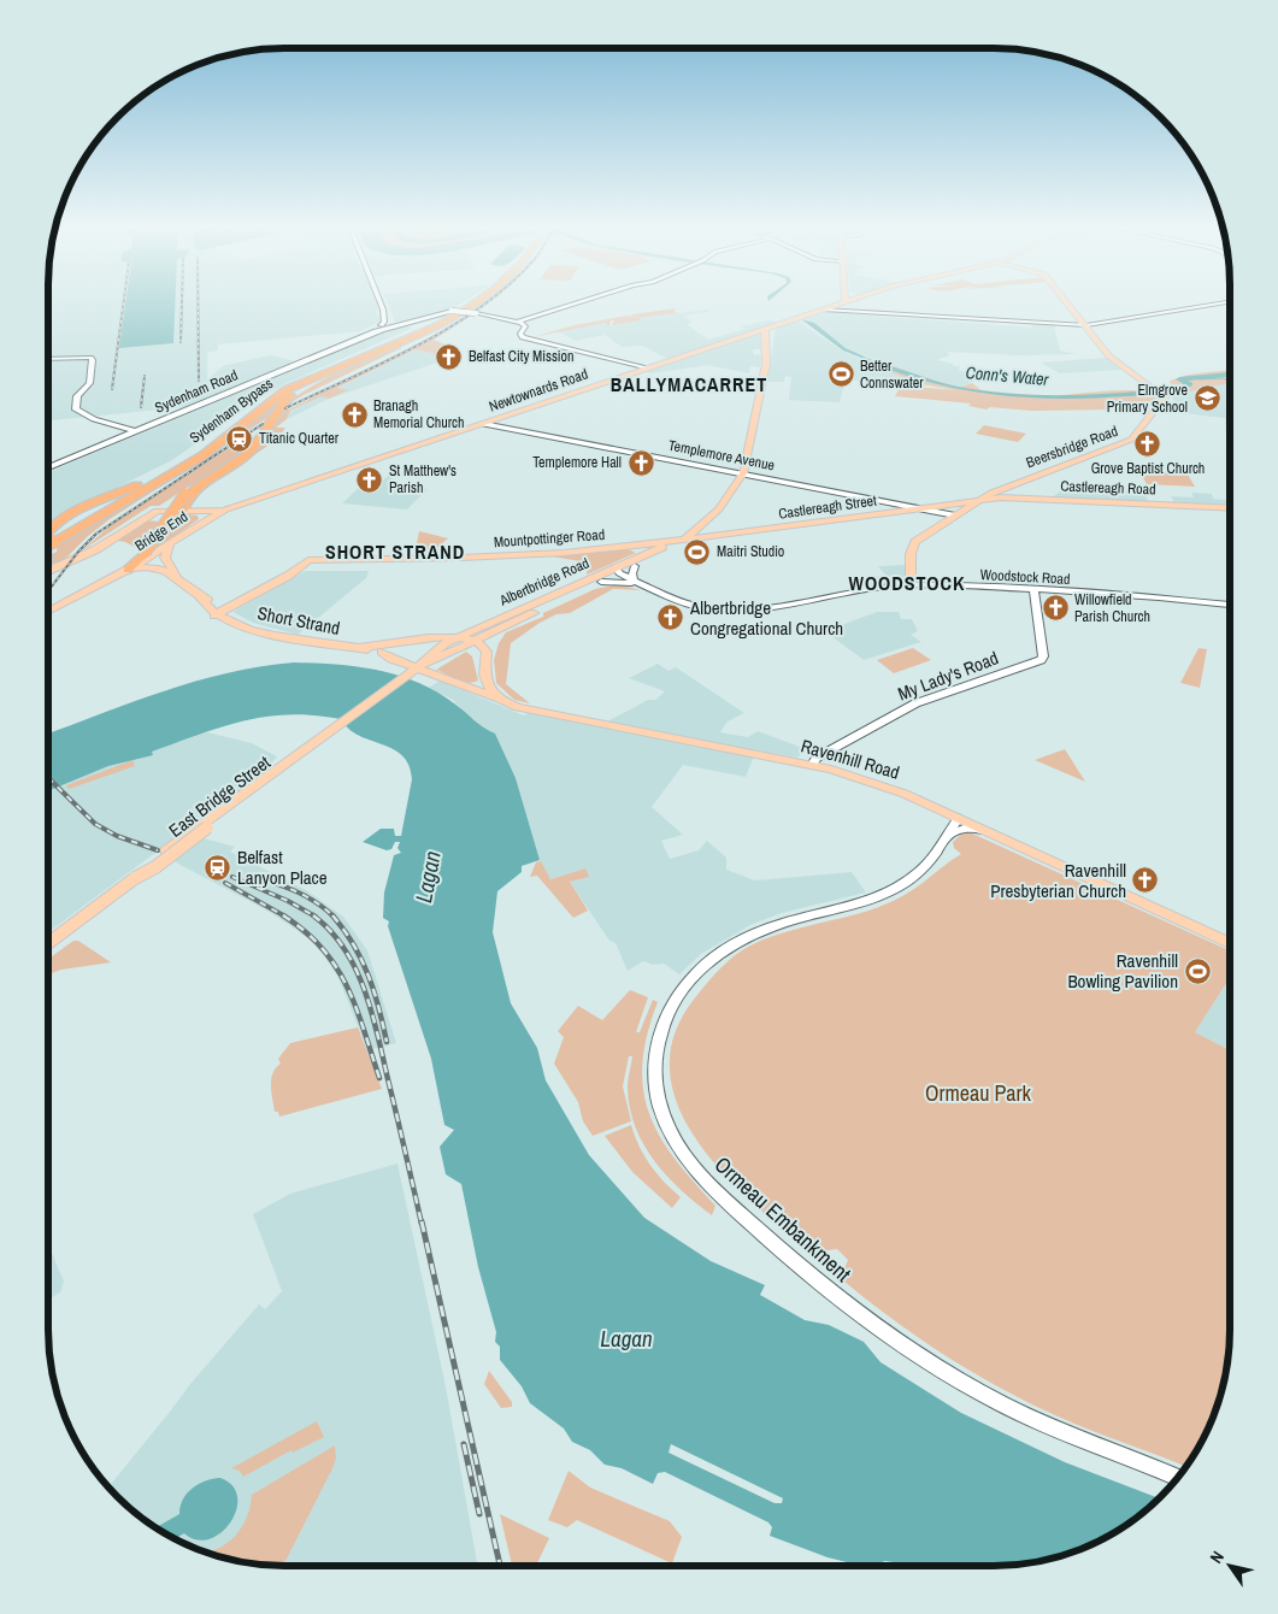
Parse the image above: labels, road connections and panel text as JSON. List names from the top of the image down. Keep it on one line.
{"streets":{"highway":["Sydenham Bypass","Bridge End"],"main road":["Newtownards Road","Beersbridge Road","Castlereagh Road","Castlereagh Street","Mountpottinger Road","Albertbridge Road","Short Strand","Ravenhill Road","East Bridge Street"],"street":["Sydenham Road","Templemore Avenue","Woodstock Road","My Lady's Road","Ormeau Embankment"]},"crossings":[["Newtownards Road","Templemore Avenue"],["Newtownards Road","Bridge End"],["Newtownards Road","Albertbridge Road"],["Beersbridge Road","Templemore Avenue"],["Beersbridge Road","Castlereagh Road"],["Beersbridge Road","Castlereagh Street"],["Beersbridge Road","Woodstock Road"],["Templemore Avenue","Castlereagh Street"],["Templemore Avenue","Albertbridge Road"],["Castlereagh Road","Castlereagh Street"],["Castlereagh Street","Mountpottinger Road"],["Castlereagh Street","Albertbridge Road"],["Mountpottinger Road","Albertbridge Road"],["Woodstock Road","Albertbridge Road"],["Woodstock Road","My Lady's Road"],["Albertbridge Road","Short Strand"],["Albertbridge Road","East Bridge Street"],["My Lady's Road","Ravenhill Road"],["Ravenhill Road","Ormeau Embankment"]],"districts":["BALLYMACARRET","SHORT STRAND","WOODSTOCK"],"water":["Conn's Water","Lagan"],"parks":["Ormeau Park"],"places":{"church":["Belfast City Mission","Branagh Memorial Church","Grove Baptist Church","Templemore Hall","St Matthew's Parish","Willowfield Parish Church","Albertbridge Congregational Church","Ravenhill Presbyterian Church"],"sports":["Better Connswater","Maitri Studio","Ravenhill Bowling Pavilion"],"school or university":["Elmgrove Primary School"],"station":["Titanic Quarter","Belfast Lanyon Place"]},"north":"top left"}
